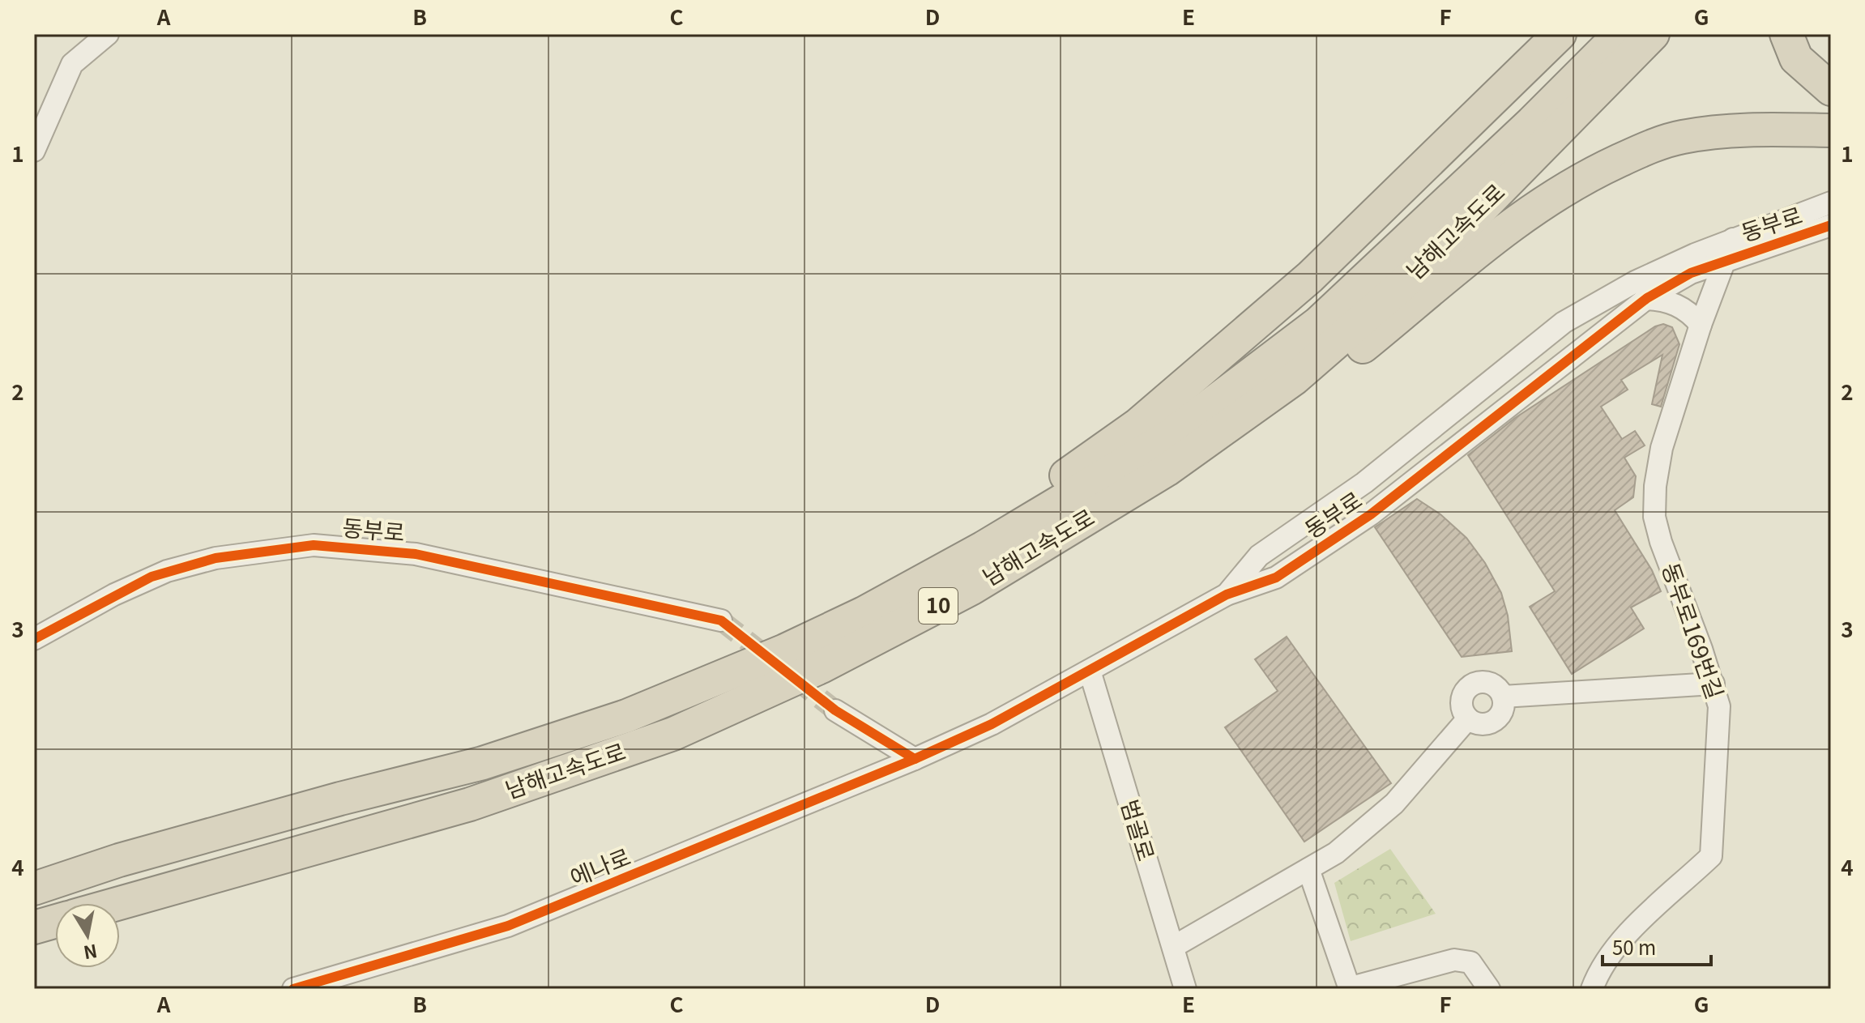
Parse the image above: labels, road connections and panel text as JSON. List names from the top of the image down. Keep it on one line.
{"streets":{"highway":["남해고속도로","10"],"street":["동부로","동부로169번길","범골로","에나로"]},"crossings":[["동부로","동부로169번길"],["동부로","범골로"],["동부로","에나로"]],"scale_bar":"50 m","north":"bottom","grid":{"columns":["A","B","C","D","E","F","G"],"rows":["1","2","3","4"]}}
